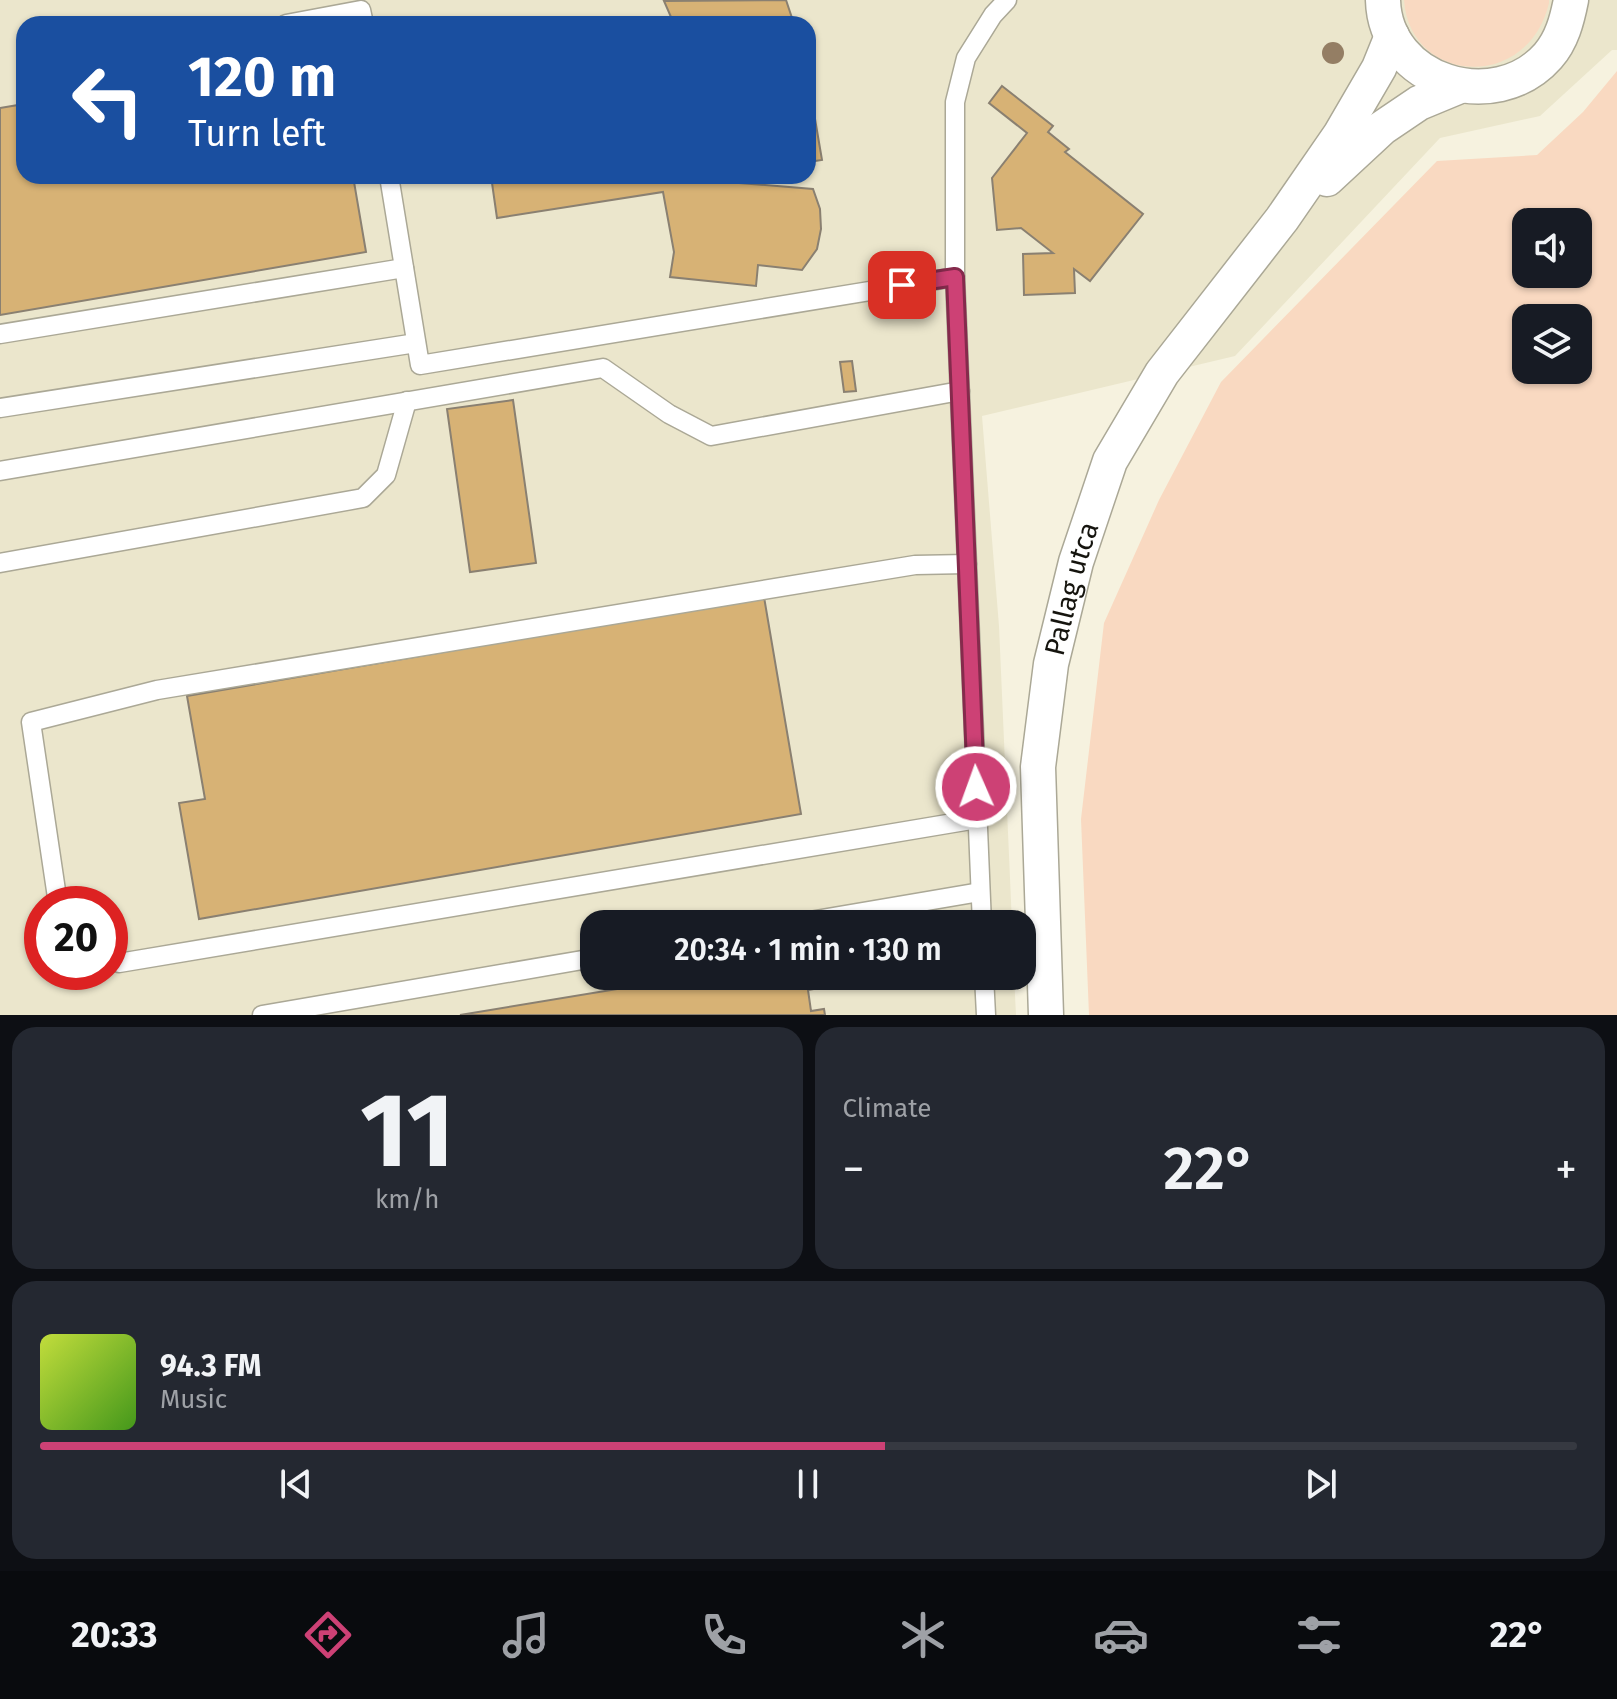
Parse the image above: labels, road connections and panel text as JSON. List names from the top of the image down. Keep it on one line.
{"streets":{"street":["Pallag utca"]},"page":{"turn":["120 m","Turn left"],"limit":"20","trip":"20:34 · 1 min · 130 m","tile":[["11","km/h"],"Climate"],"heat":["−","22°","+"],"song":["94.3 FM","Music"],"tabs":["20:33","22°"]}}
